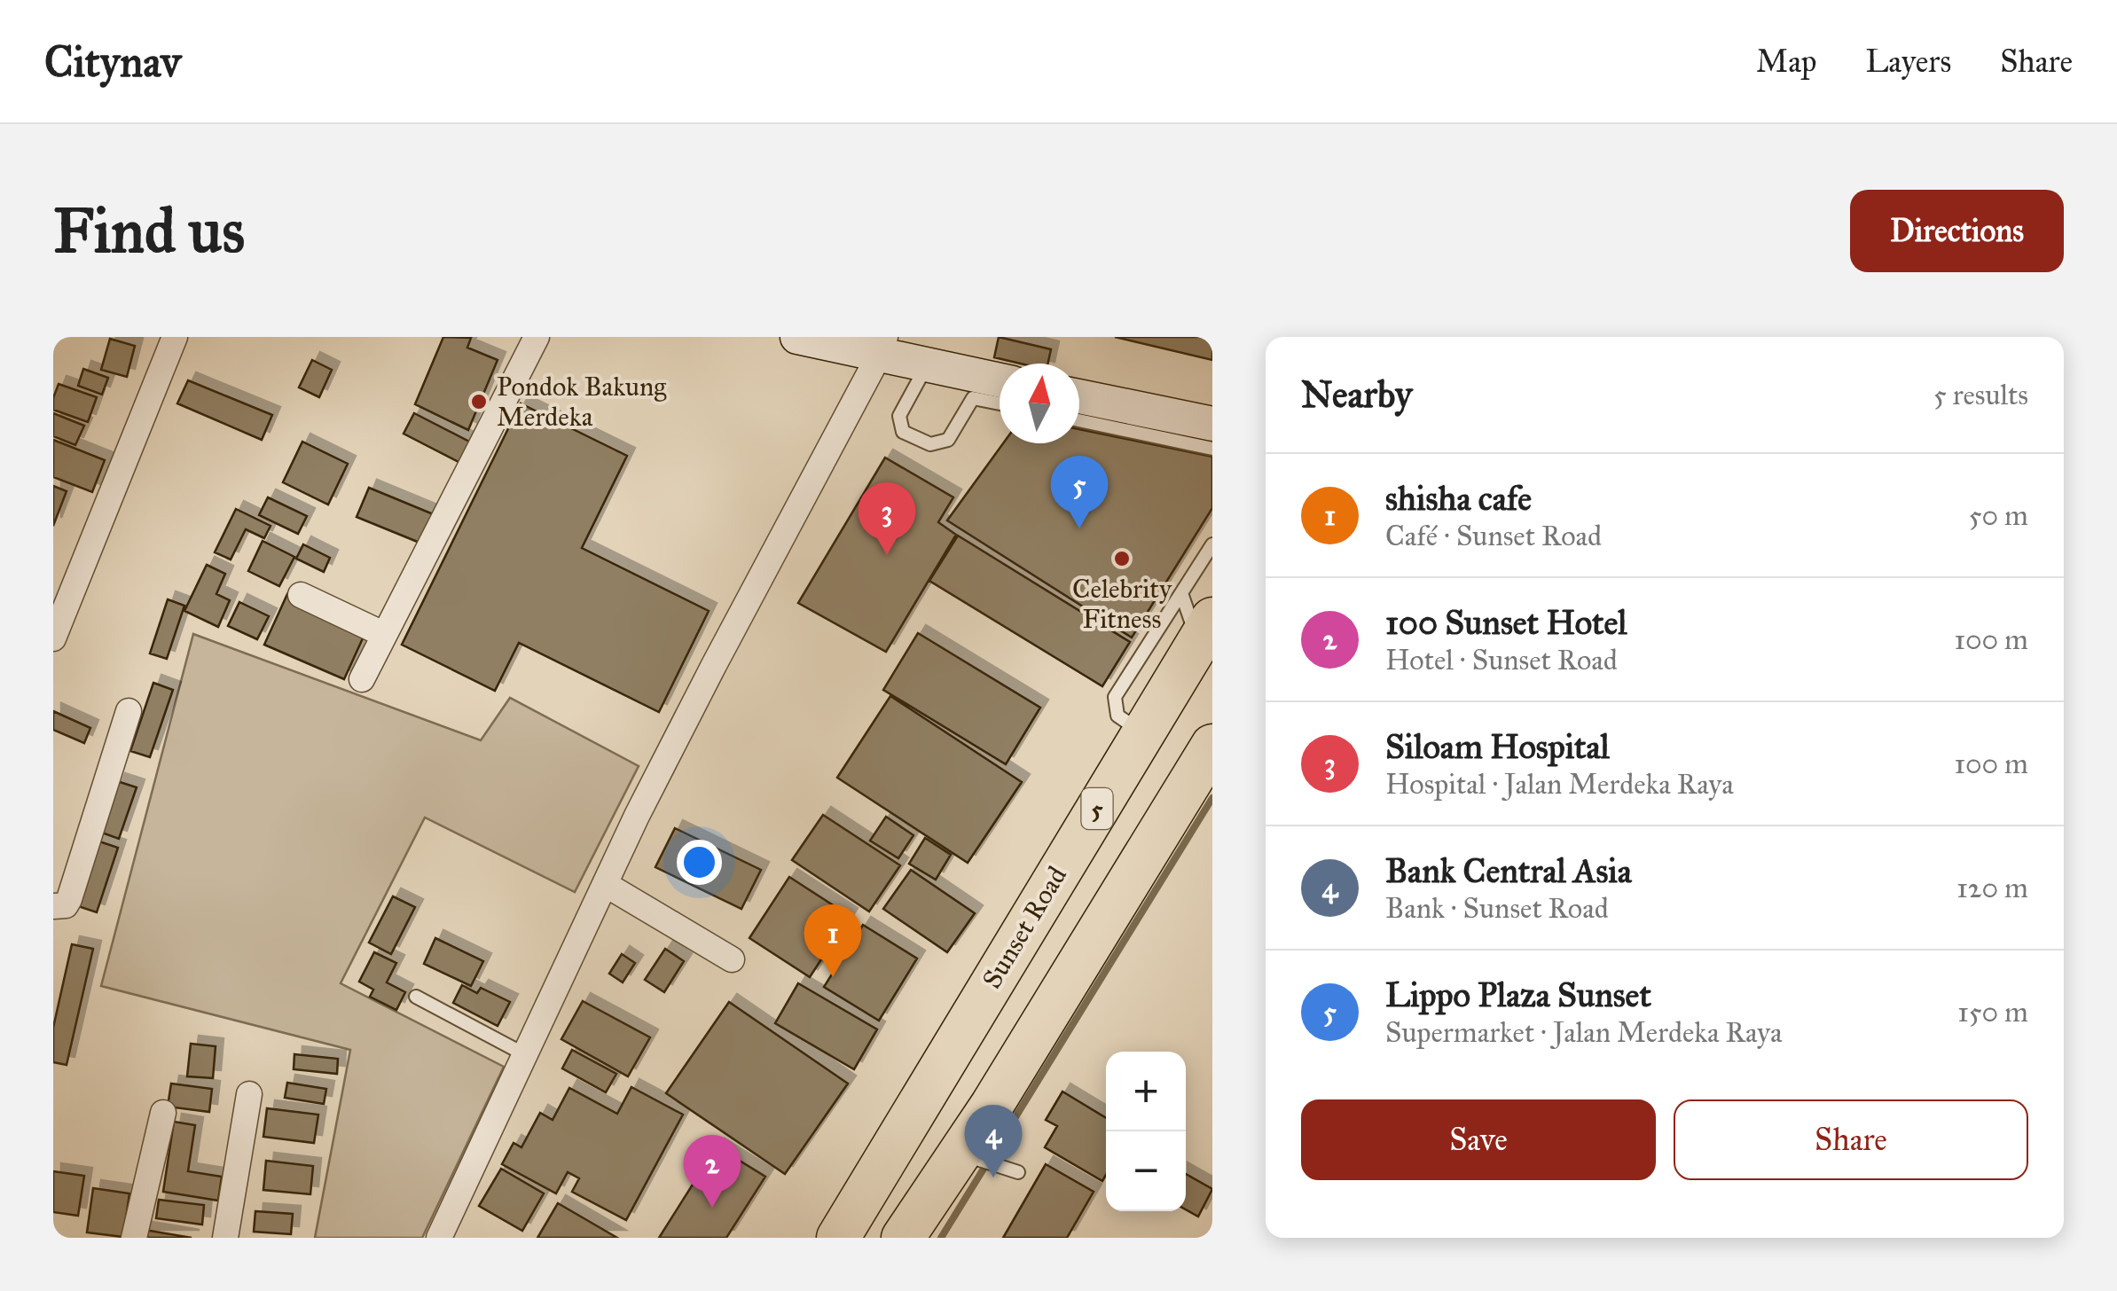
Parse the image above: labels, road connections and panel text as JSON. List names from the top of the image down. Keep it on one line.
{"streets":{"highway":["5","Sunset Road"]},"places":["Pondok Bakung Merdeka","Celebrity Fitness"],"north":"top","page":{"header":"Citynav","nav":["Map","Layers","Share"],"buttons":["Directions",["Save","Share"]],"title":"Find us","heading":["Nearby","5 results"],"list":[{"mark":"1","name":"shisha cafe","note":"Café · Sunset Road","value":"50 m"},{"mark":"2","name":"100 Sunset Hotel","note":"Hotel · Sunset Road","value":"100 m"},{"mark":"3","name":"Siloam Hospital","note":"Hospital · Jalan Merdeka Raya","value":"100 m"},{"mark":"4","name":"Bank Central Asia","note":"Bank · Sunset Road","value":"120 m"},{"mark":"5","name":"Lippo Plaza Sunset","note":"Supermarket · Jalan Merdeka Raya","value":"150 m"}],"pins":["5","3","1","4","2"],"map_buttons":["+","−"]}}
